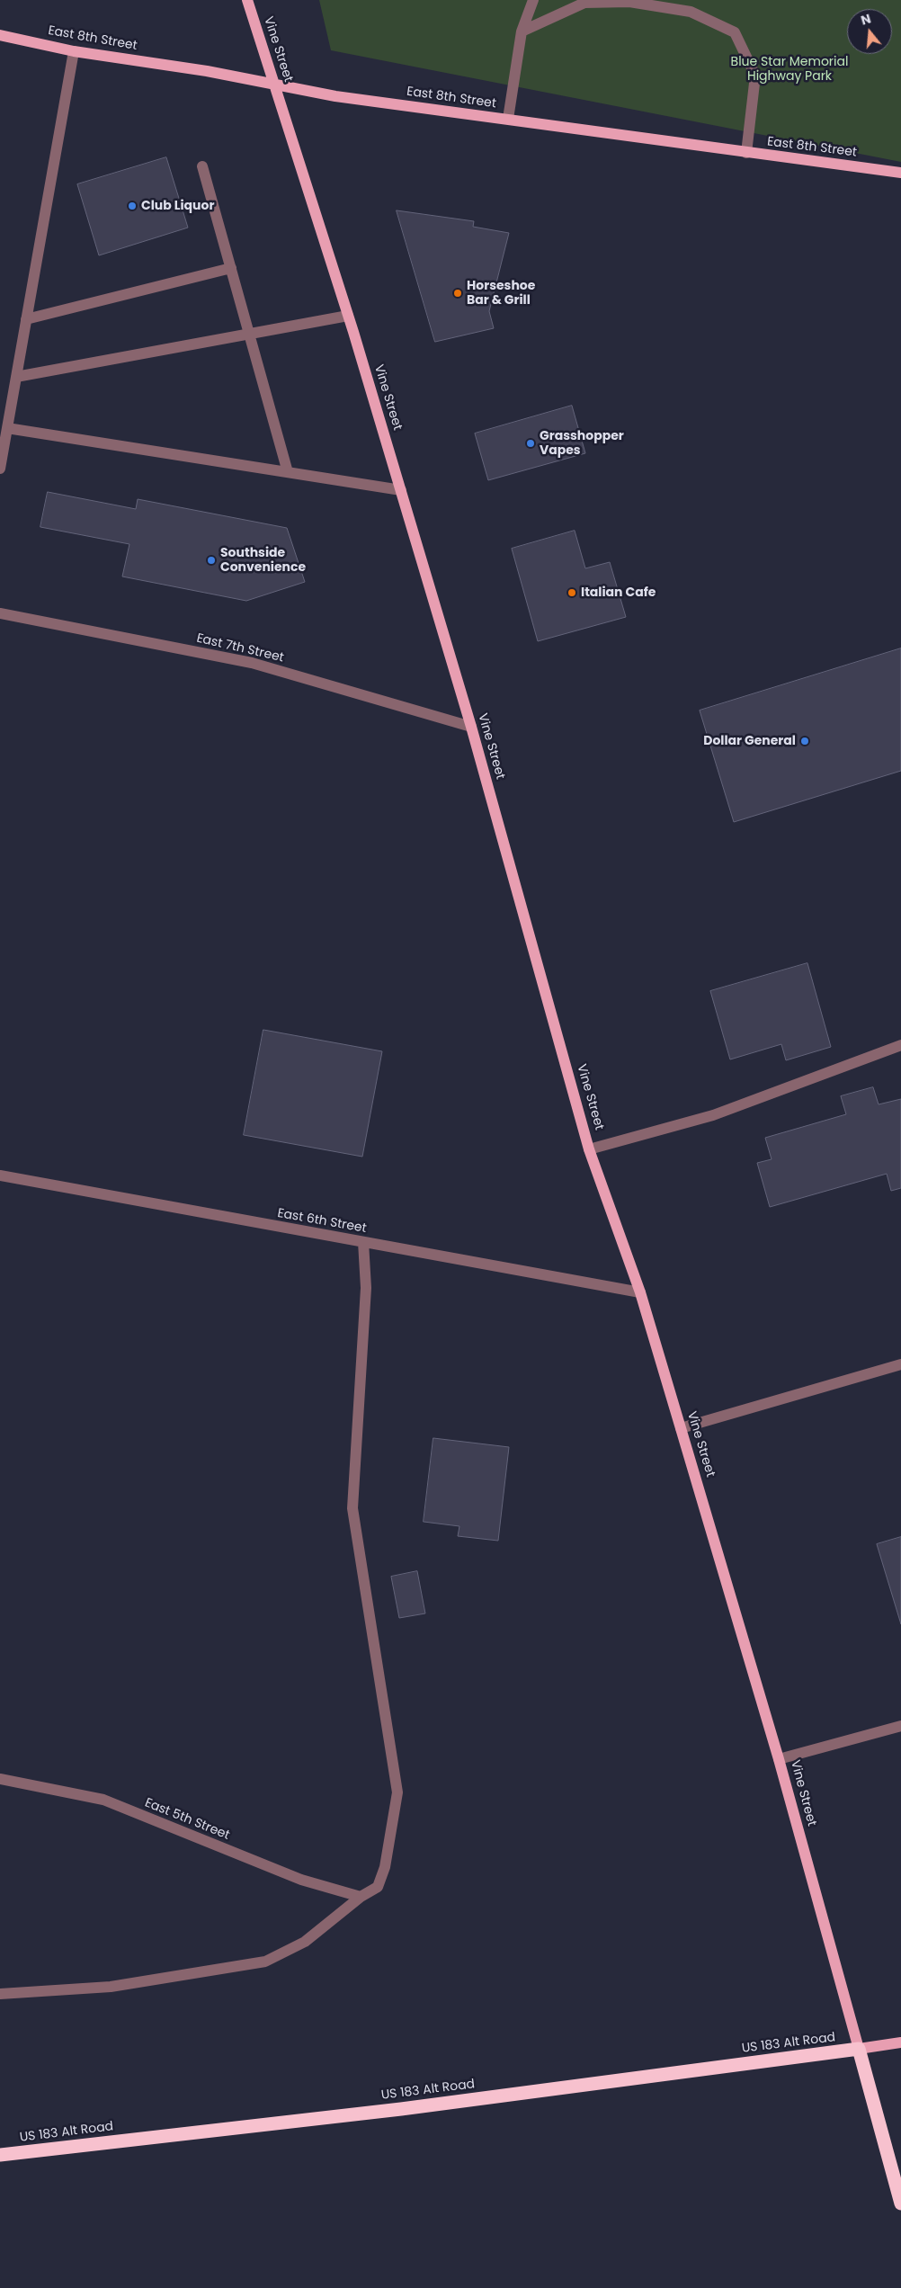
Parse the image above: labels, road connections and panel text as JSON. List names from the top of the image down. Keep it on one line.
{"streets":{"highway":["Vine Street","US 183 Alt Road"],"main road":["East 8th Street"],"street":["East 7th Street","East 6th Street","East 5th Street"]},"crossings":[["East 8th Street","Vine Street"],["Vine Street","East 7th Street"],["Vine Street","East 6th Street"],["Vine Street","US 183 Alt Road"]],"parks":["Blue Star Memorial Highway Park"],"places":["Club Liquor","Horseshoe Bar & Grill","Grasshopper Vapes","Southside Convenience","Italian Cafe","Dollar General"],"north":"top"}
